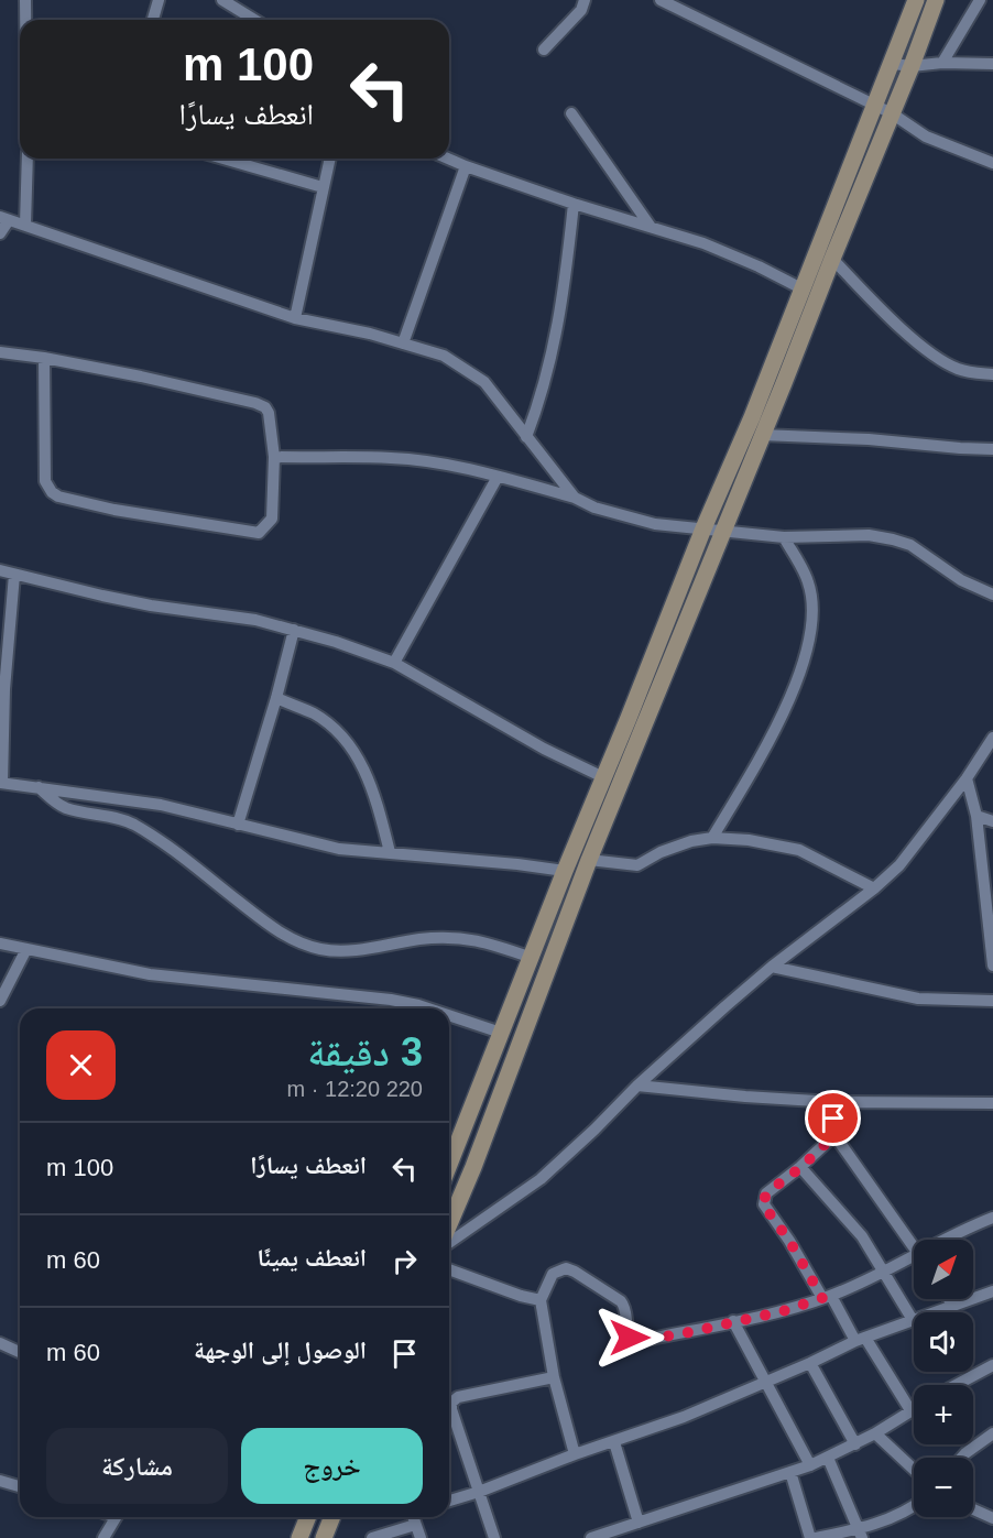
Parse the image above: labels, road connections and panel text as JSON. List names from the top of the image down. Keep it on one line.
{"north":"top right","page":{"turn":["100 m","انعطف يسارًا"],"heading":["3 دقيقة","220 m · 12:20"],"list":[{"name":"انعطف يسارًا","value":"100 m"},{"name":"انعطف يمينًا","value":"60 m"},{"name":"الوصول إلى الوجهة","value":"60 m"}],"map_buttons":["+","−"],"buttons":["خروج","مشاركة"]}}
